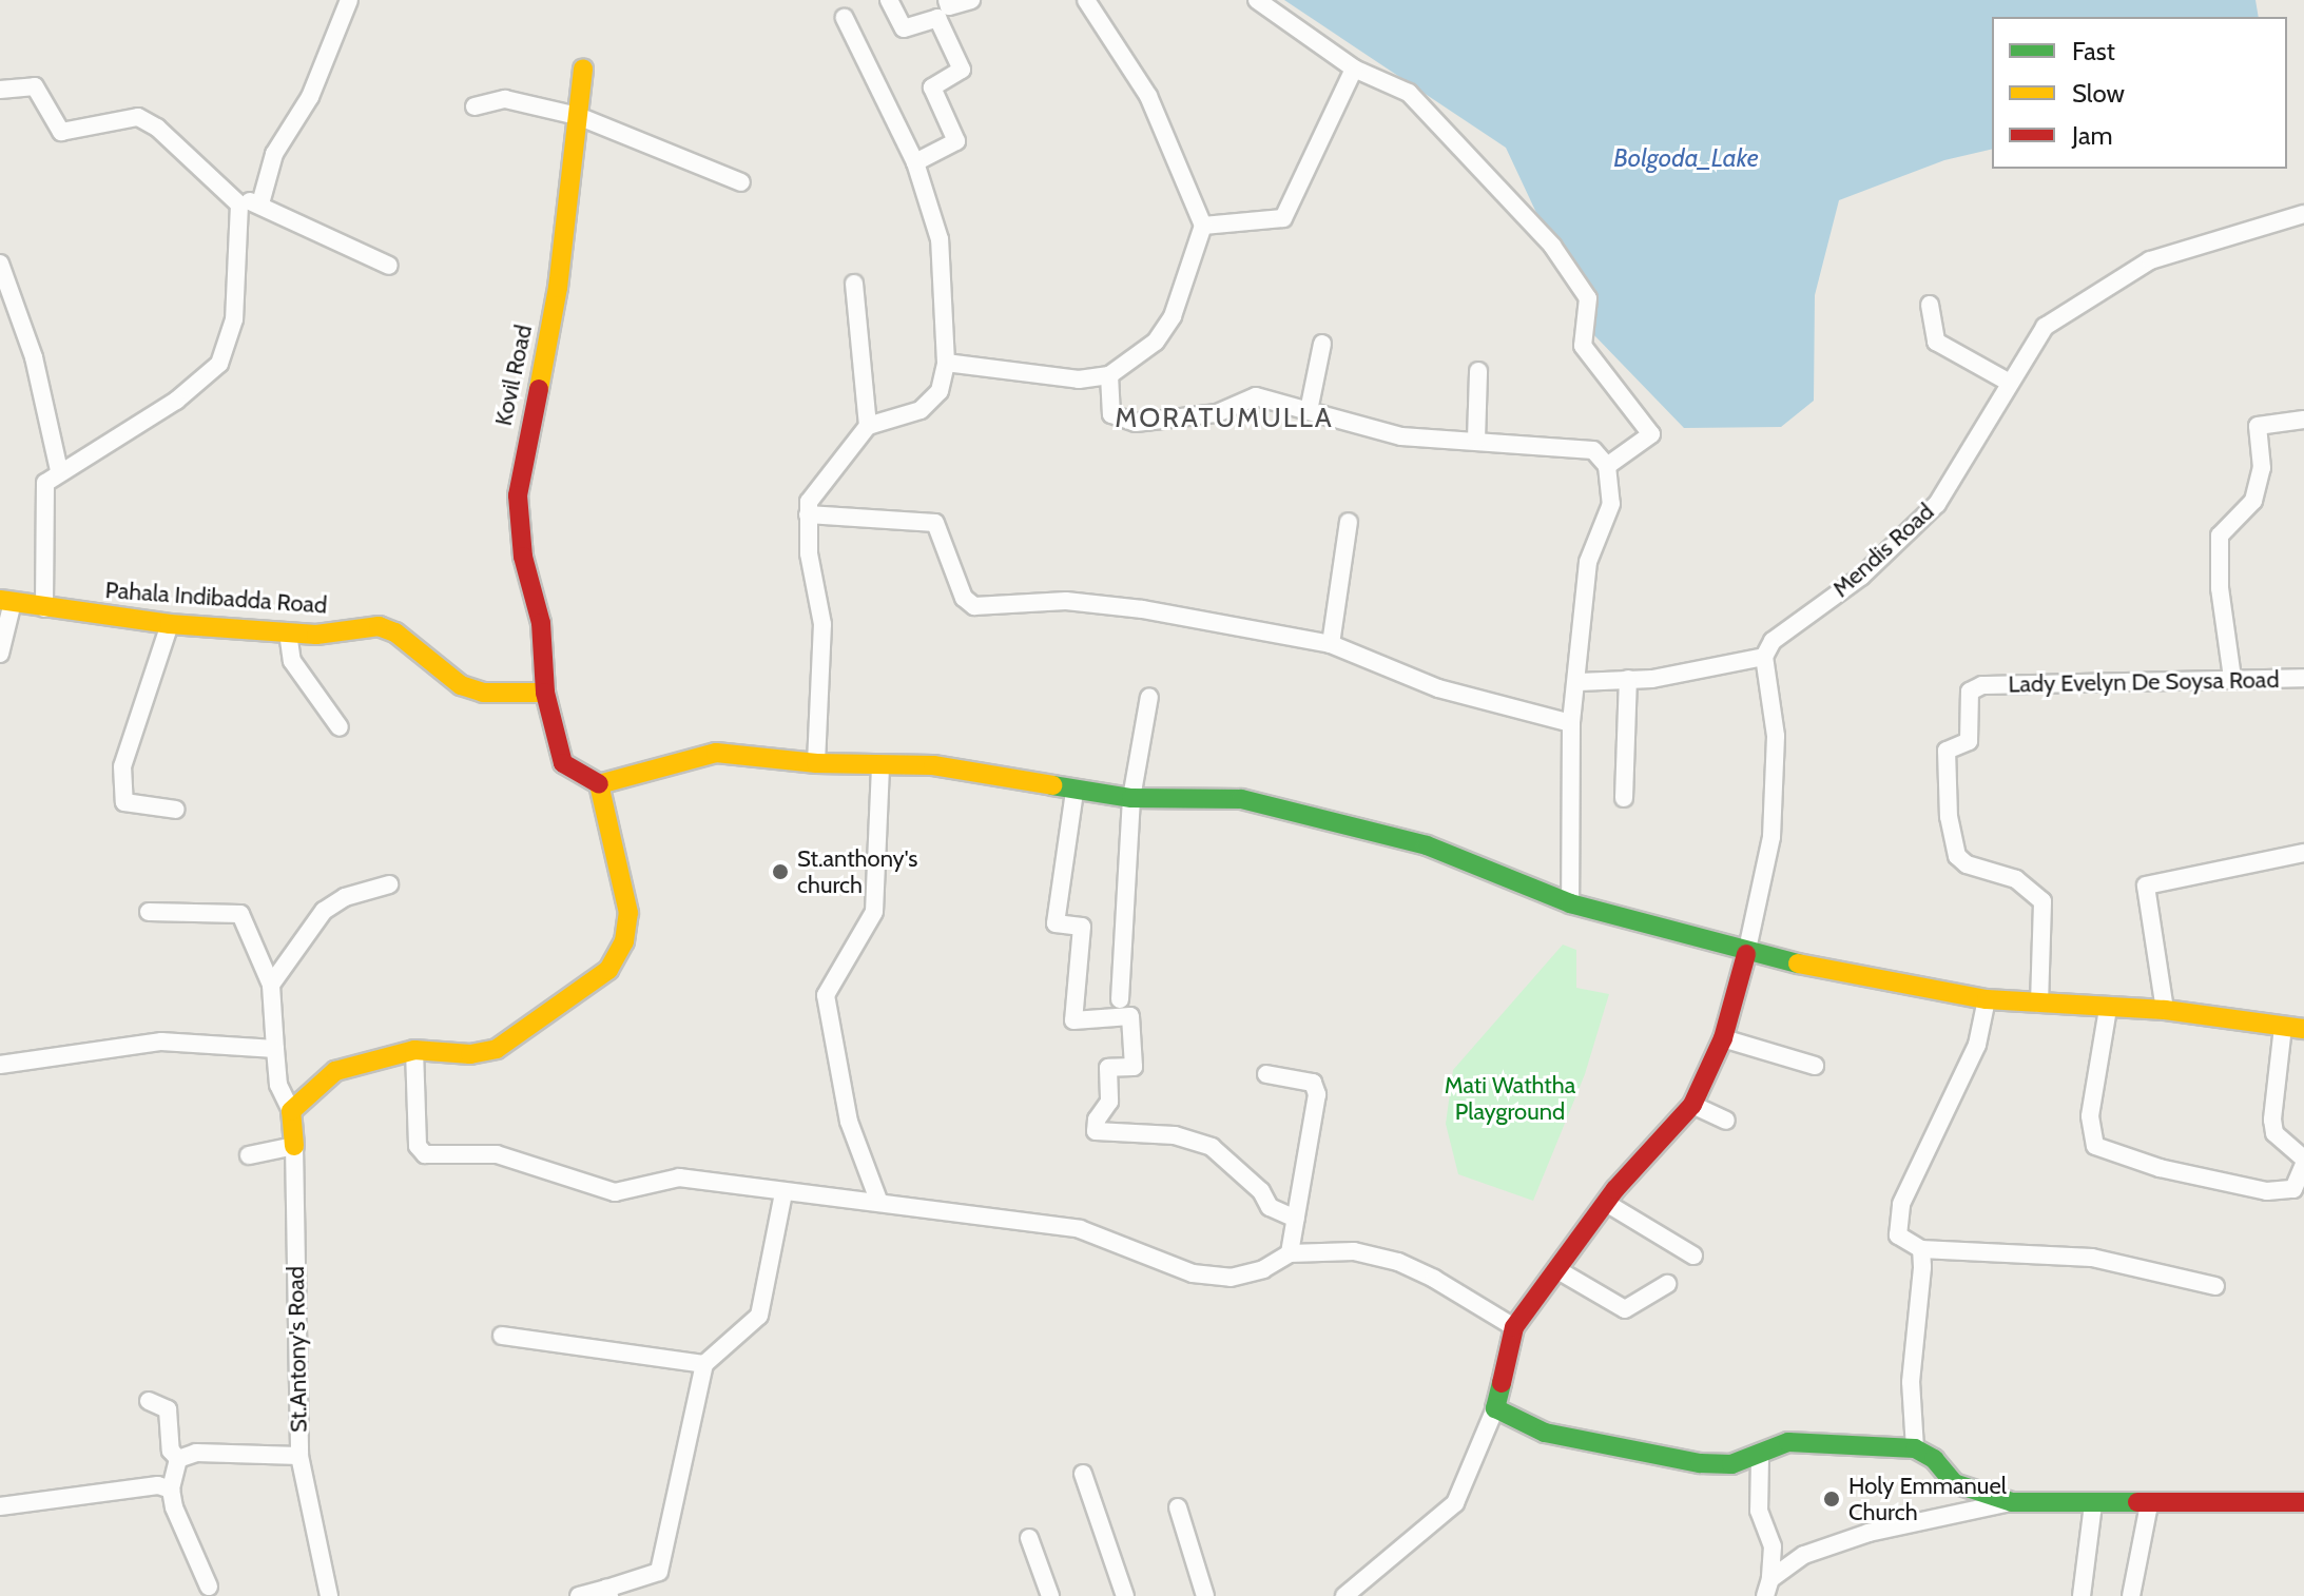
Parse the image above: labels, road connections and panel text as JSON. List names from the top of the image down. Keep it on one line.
{"streets":{"street":["Kovil Road","Mendis Road","Pahala Indibadda Road","Lady Evelyn De Soysa Road","St.Antony's Road"]},"crossings":[["Kovil Road","Pahala Indibadda Road"]],"districts":["MORATUMULLA"],"water":["Bolgoda_Lake"],"parks":["Mati Waththa Playground"],"places":["St.anthony's church","Holy Emmanuel Church"],"legend":["Fast","Slow","Jam"]}
